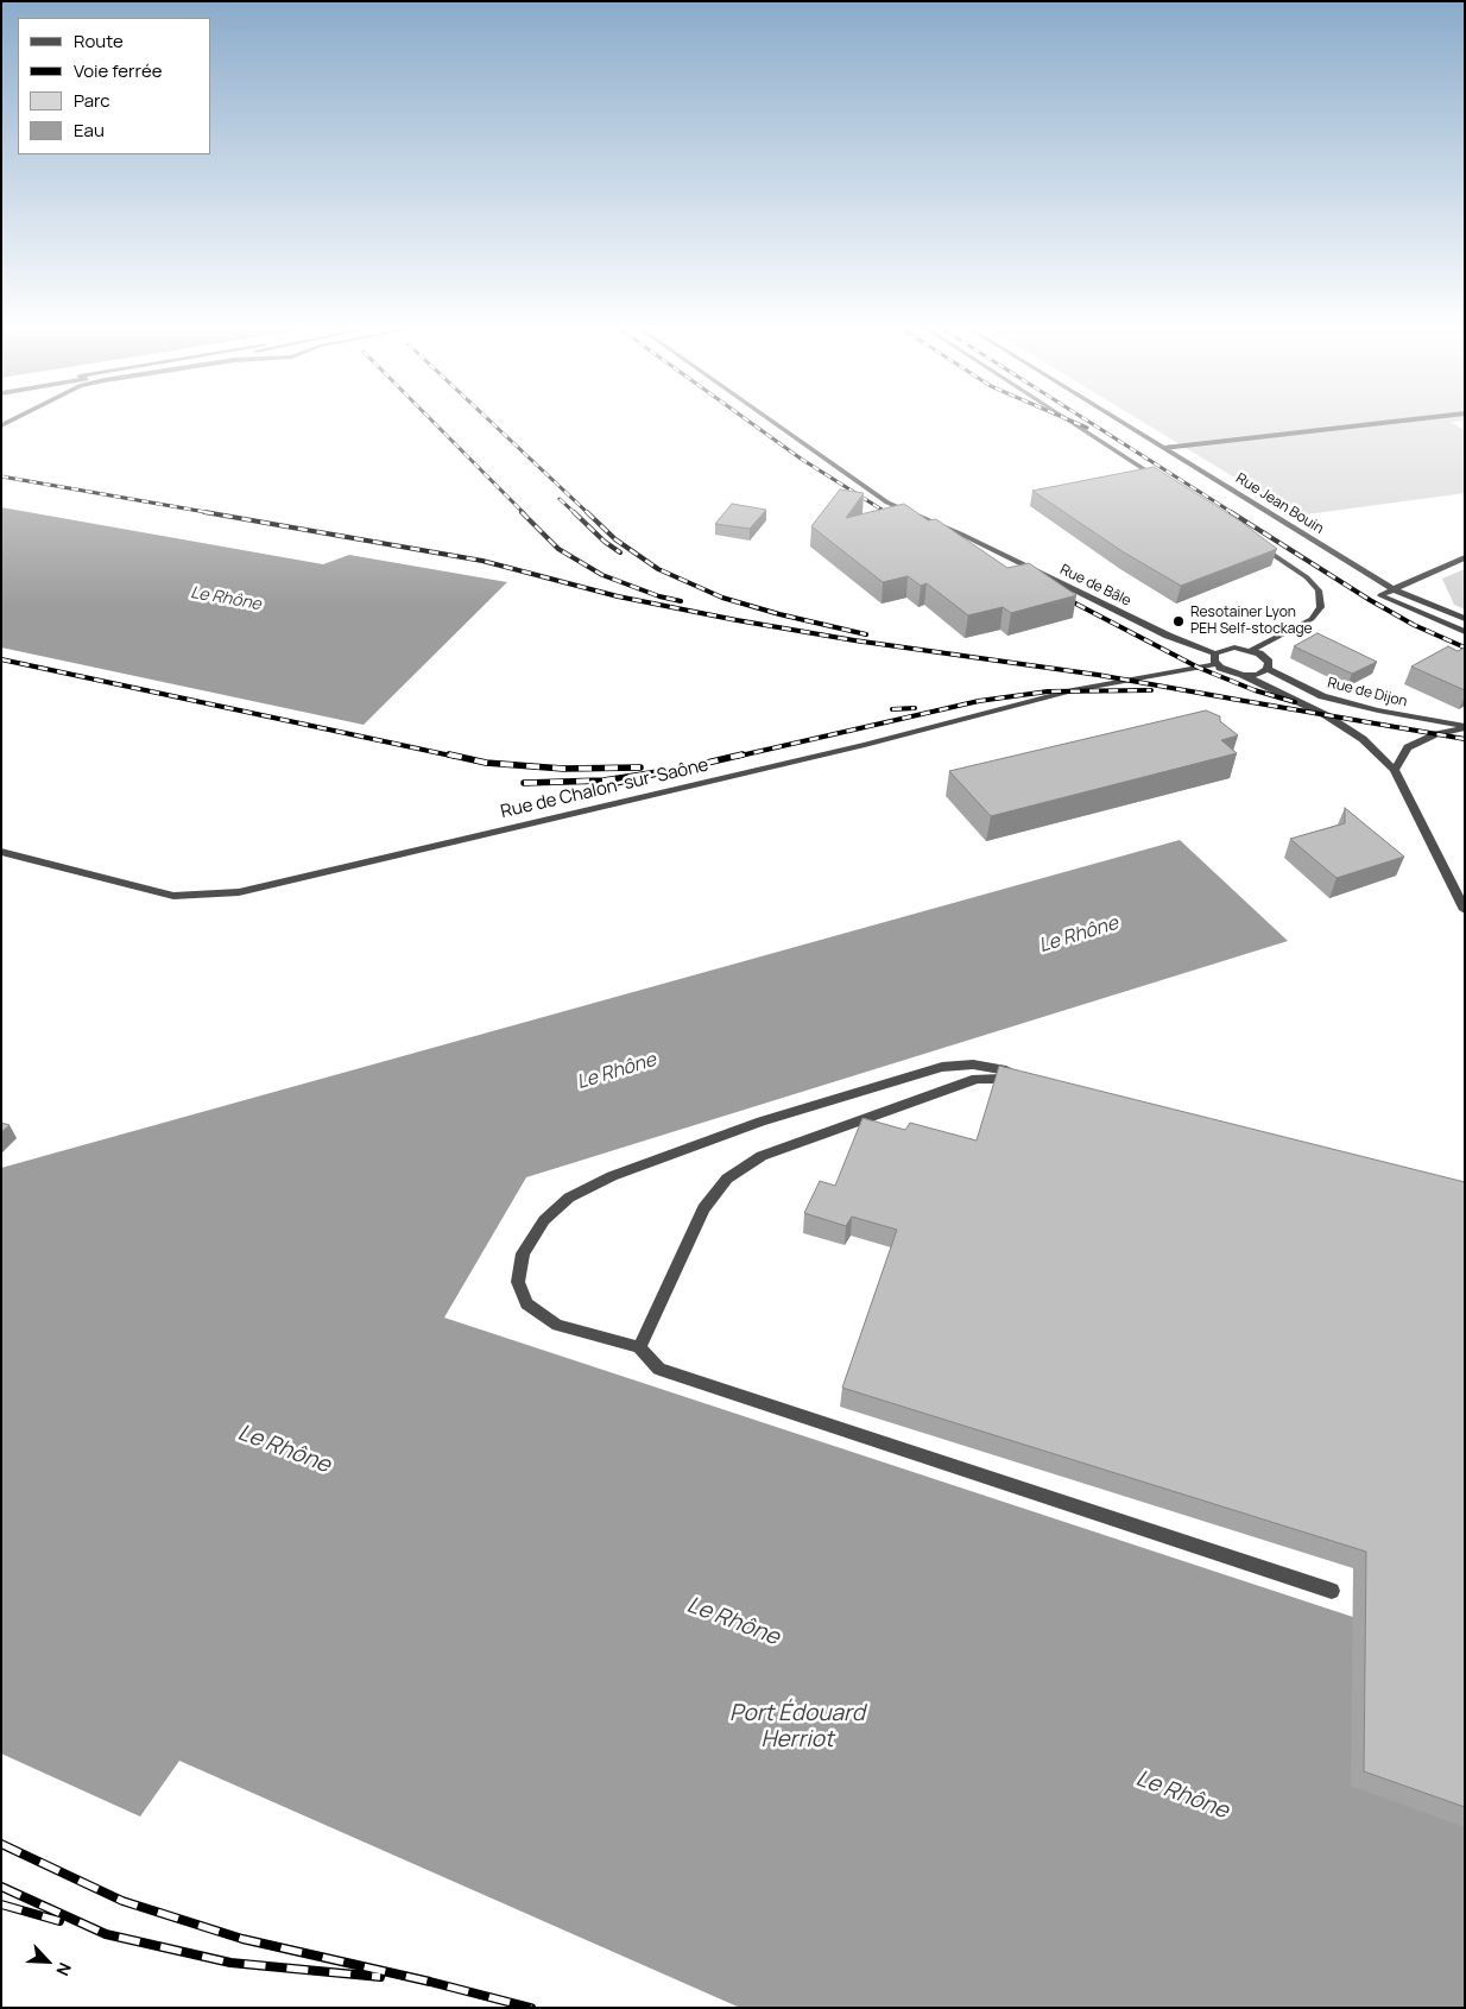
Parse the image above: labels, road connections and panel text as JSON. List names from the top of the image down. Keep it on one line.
{"streets":{"street":["Rue Jean Bouin","Rue de Bâle","Rue de Dijon","Rue de Chalon-sur-Saône"]},"crossings":[["Rue de Bâle","Rue de Chalon-sur-Saône"]],"water":["Le Rhône","Port Édouard Herriot"],"places":["Resotainer Lyon PEH Self-stockage"],"legend":["Route","Voie ferrée","Parc","Eau"],"north":"bottom right"}
